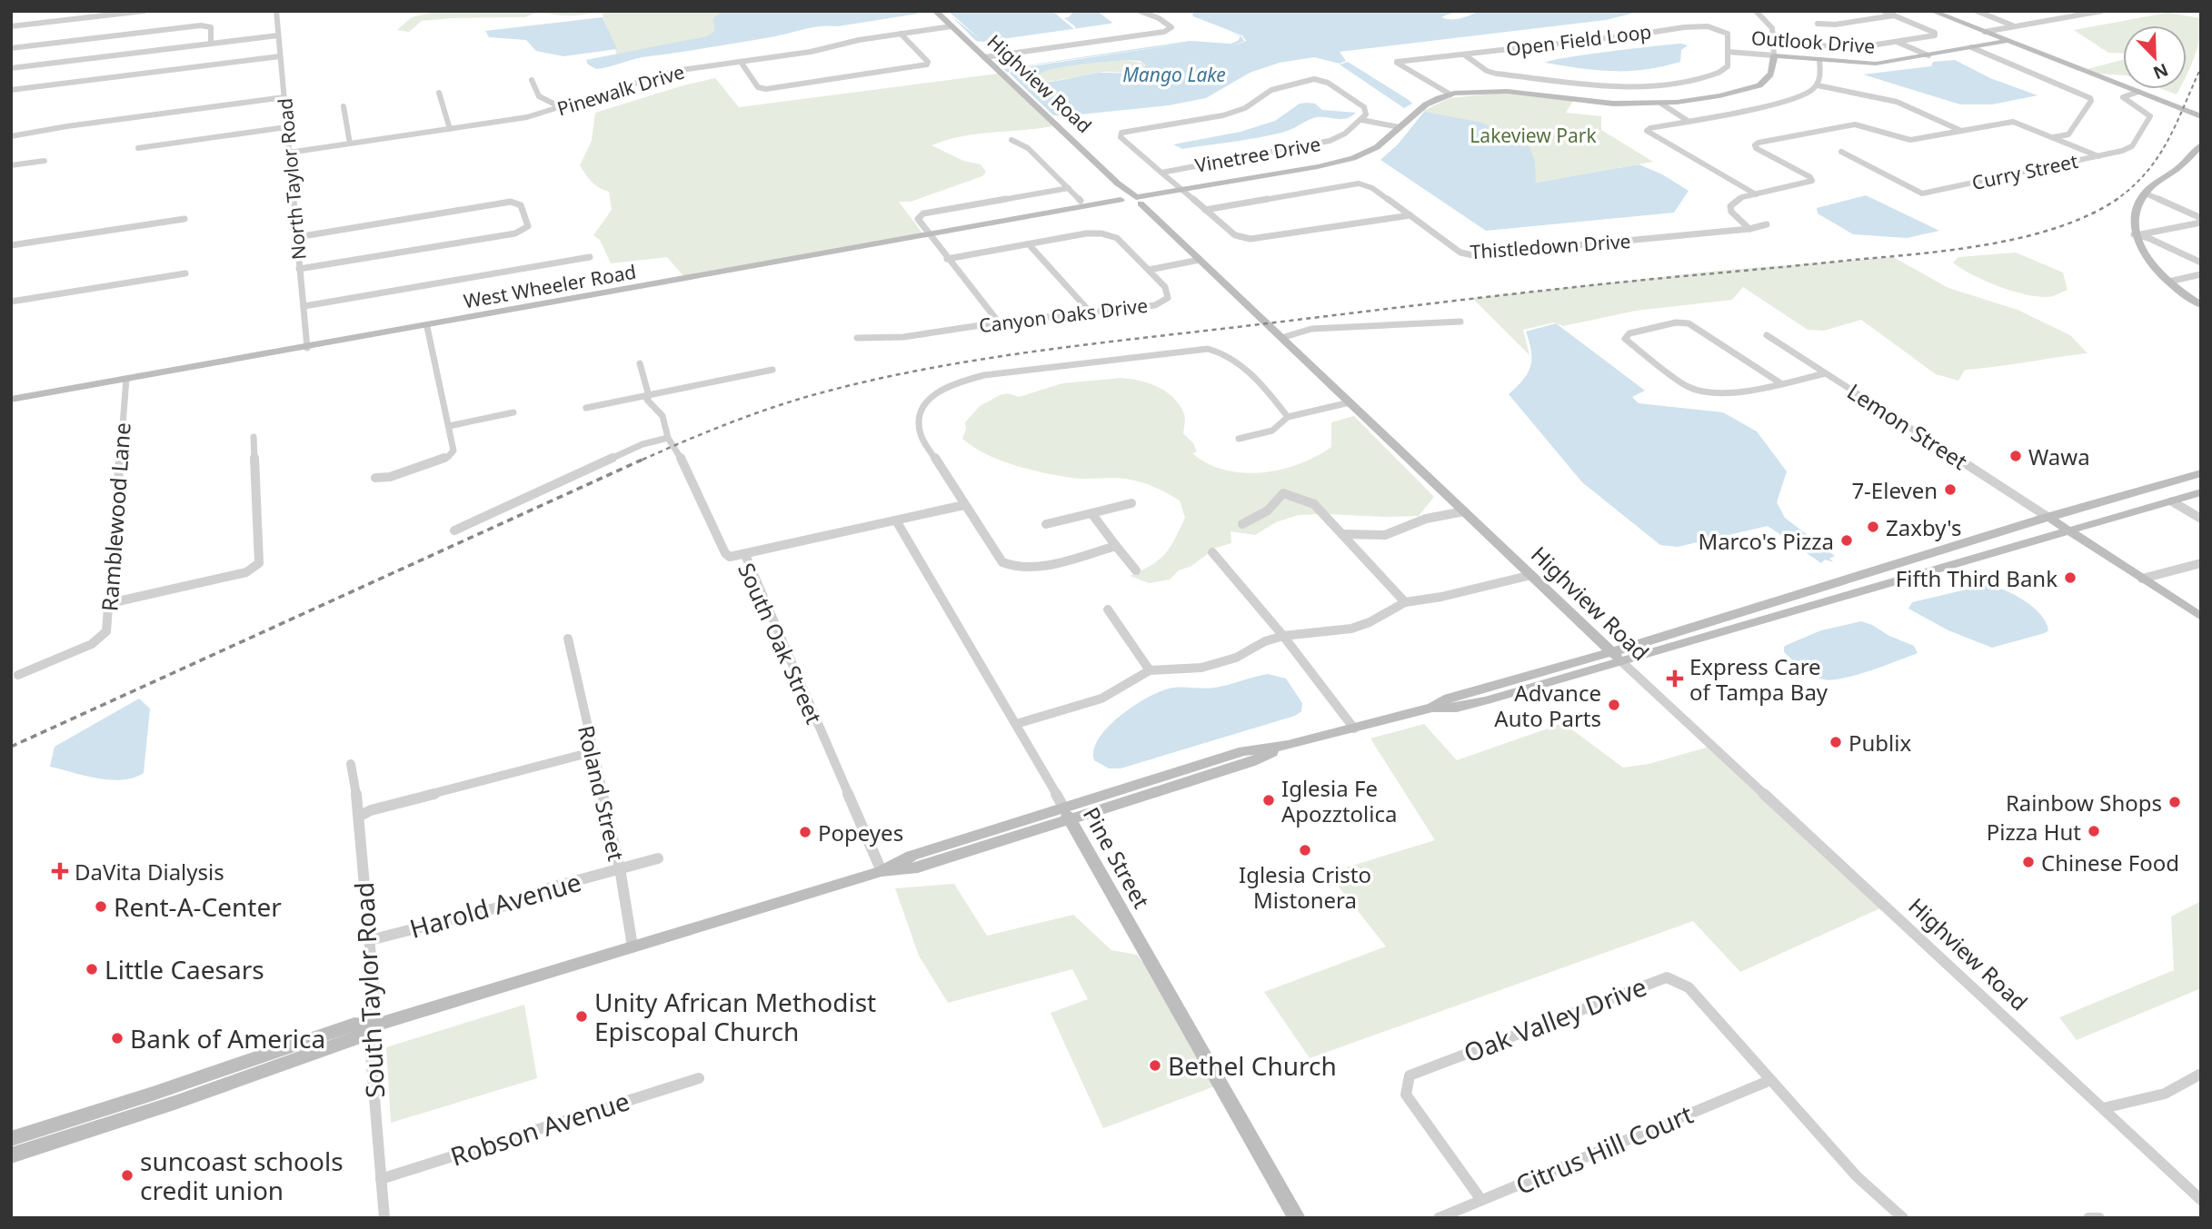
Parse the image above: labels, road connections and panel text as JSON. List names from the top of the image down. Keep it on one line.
{"streets":{"street":["Open Field Loop","Outlook Drive","Highview Road","Pinewalk Drive","Vinetree Drive","Curry Street","North Taylor Road","Thistledown Drive","West Wheeler Road","Canyon Oaks Drive","Lemon Street","Ramblewood Lane","South Oak Street","Roland Street","Pine Street","Harold Avenue","South Taylor Road","Oak Valley Drive","Robson Avenue","Citrus Hill Court"]},"crossings":[["Open Field Loop","Outlook Drive"],["Highview Road","Pinewalk Drive"],["Highview Road","West Wheeler Road"],["Pinewalk Drive","North Taylor Road"],["Vinetree Drive","Thistledown Drive"],["North Taylor Road","West Wheeler Road"],["West Wheeler Road","Ramblewood Lane"],["Roland Street","Harold Avenue"],["Harold Avenue","South Taylor Road"],["South Taylor Road","Robson Avenue"],["Oak Valley Drive","Citrus Hill Court"]],"water":["Mango Lake"],"parks":["Lakeview Park"],"places":{"other":["Wawa","7-Eleven","Zaxby's","Marco's Pizza","Fifth Third Bank","Advance Auto Parts","Publix","Iglesia Fe Apozztolica","Rainbow Shops","Pizza Hut","Popeyes","Iglesia Cristo Mistonera","Chinese Food","Rent-A-Center","Little Caesars","Unity African Methodist Episcopal Church","Bank of America","Bethel Church","suncoast schools credit union"],"health":["Express Care of Tampa Bay","DaVita Dialysis"]},"north":"bottom right"}
